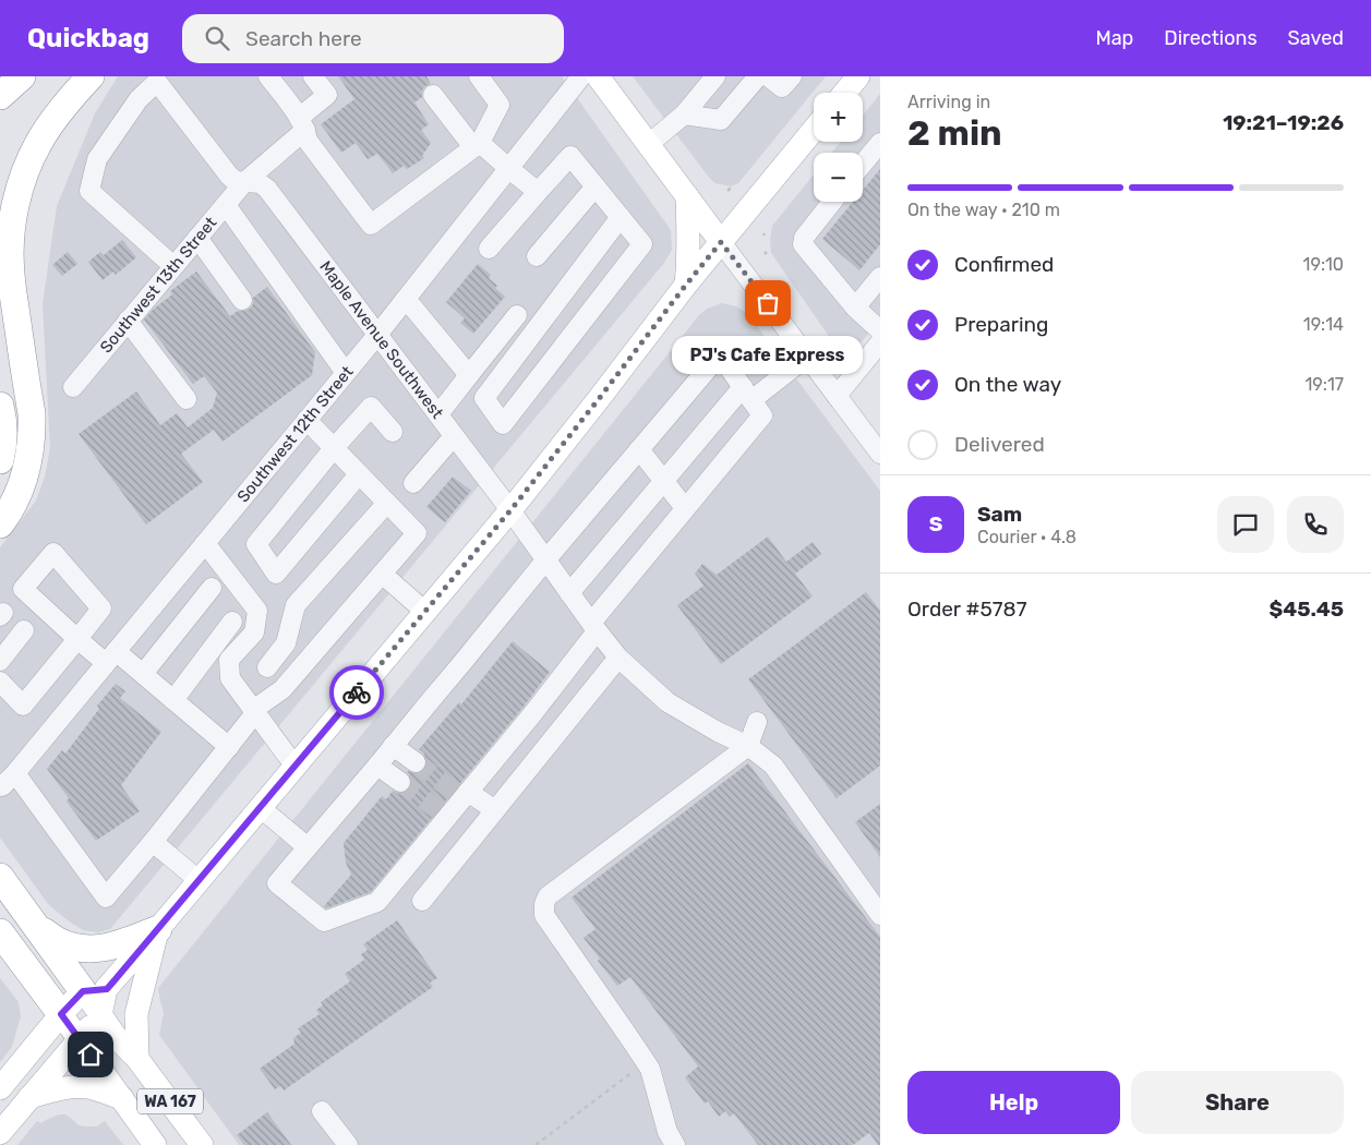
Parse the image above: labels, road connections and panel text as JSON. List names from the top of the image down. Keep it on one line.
{"streets":{"highway":["WA 167"],"street":["Southwest 13th Street","Maple Avenue Southwest","Southwest 12th Street"]},"crossings":[["Southwest 13th Street","Maple Avenue Southwest"],["Maple Avenue Southwest","Southwest 12th Street"]],"places":["PJ's Cafe Express"],"page":{"header":"Quickbag","search":"Search here","nav":["Map","Directions","Saved"],"heading":["2 min","Arriving in","19:21–19:26"],"panel":["Sam","Courier · 4.8","Order #5787","$45.45"],"map_buttons":["+","−"],"bar":"On the way · 210 m","list":[["Confirmed","19:10"],["Preparing","19:14"],["On the way","19:17"],"Delivered"],"bubble":"PJ's Cafe Express","round":"S","buttons":["Help","Share"]}}
